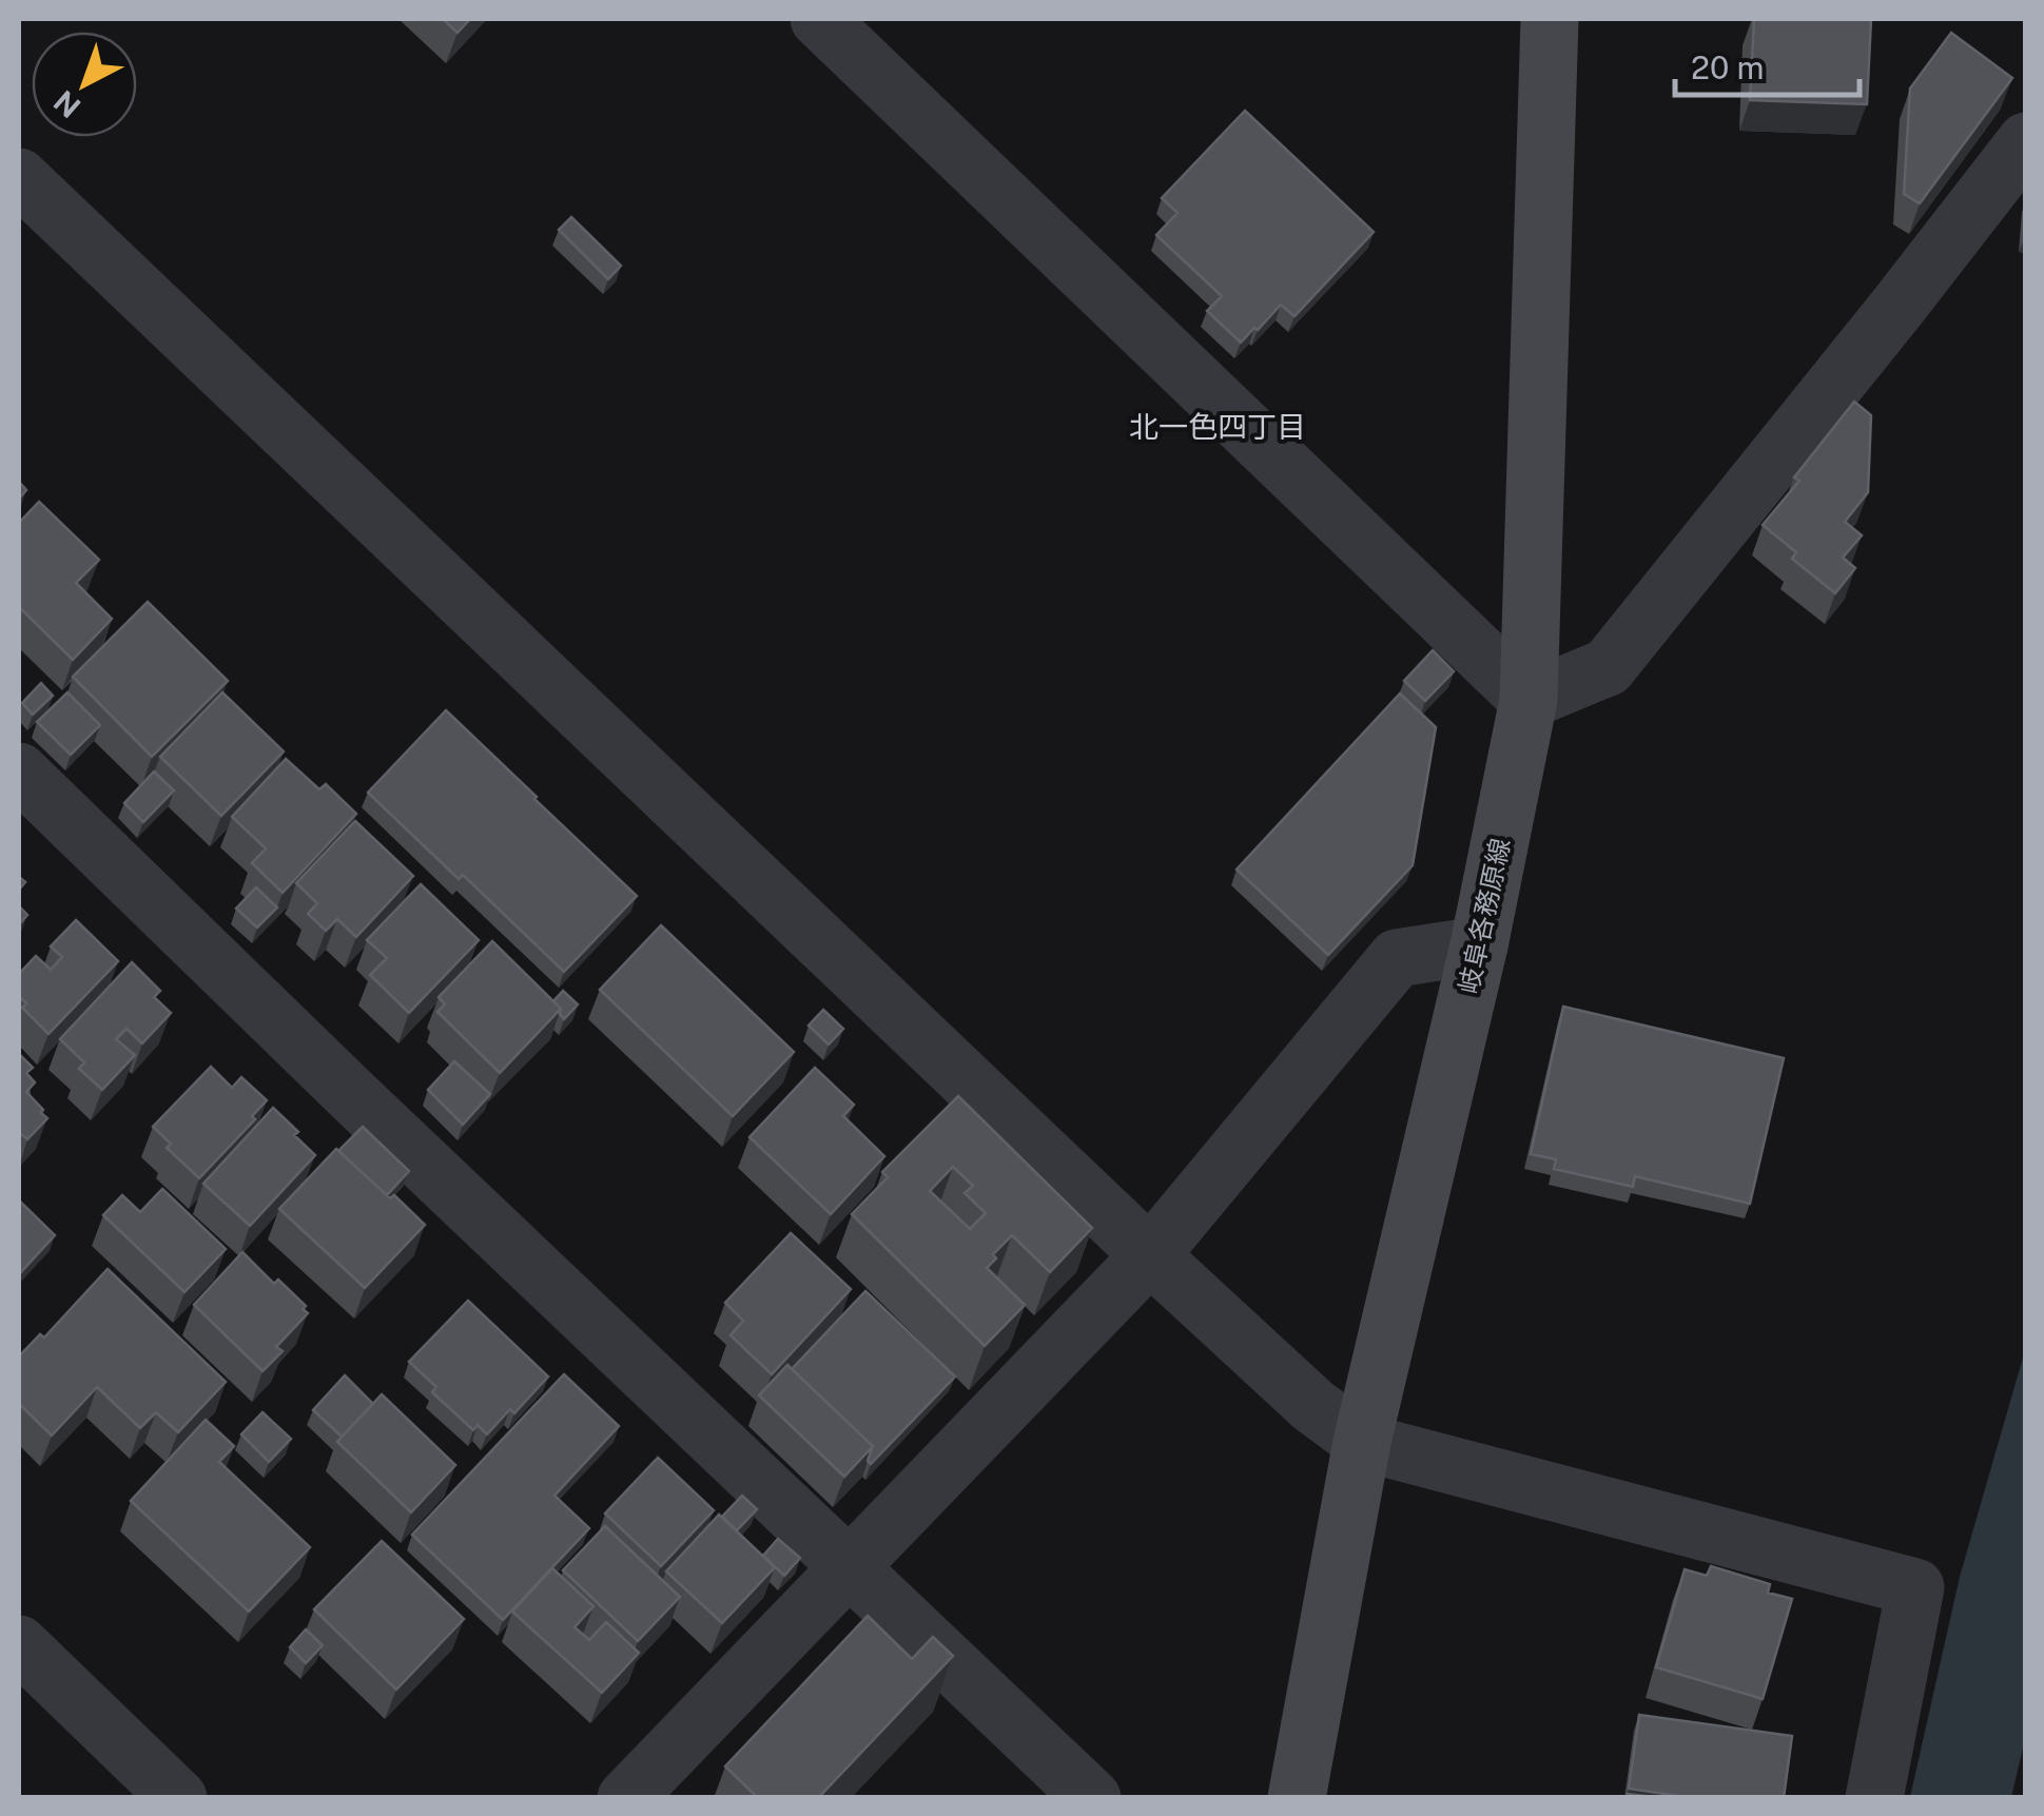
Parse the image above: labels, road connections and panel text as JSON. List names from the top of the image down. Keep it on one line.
{"streets":{"main road":["岐阜各務原線"]},"districts":["北一色四丁目"],"scale_bar":"20 m","north":"bottom left"}
